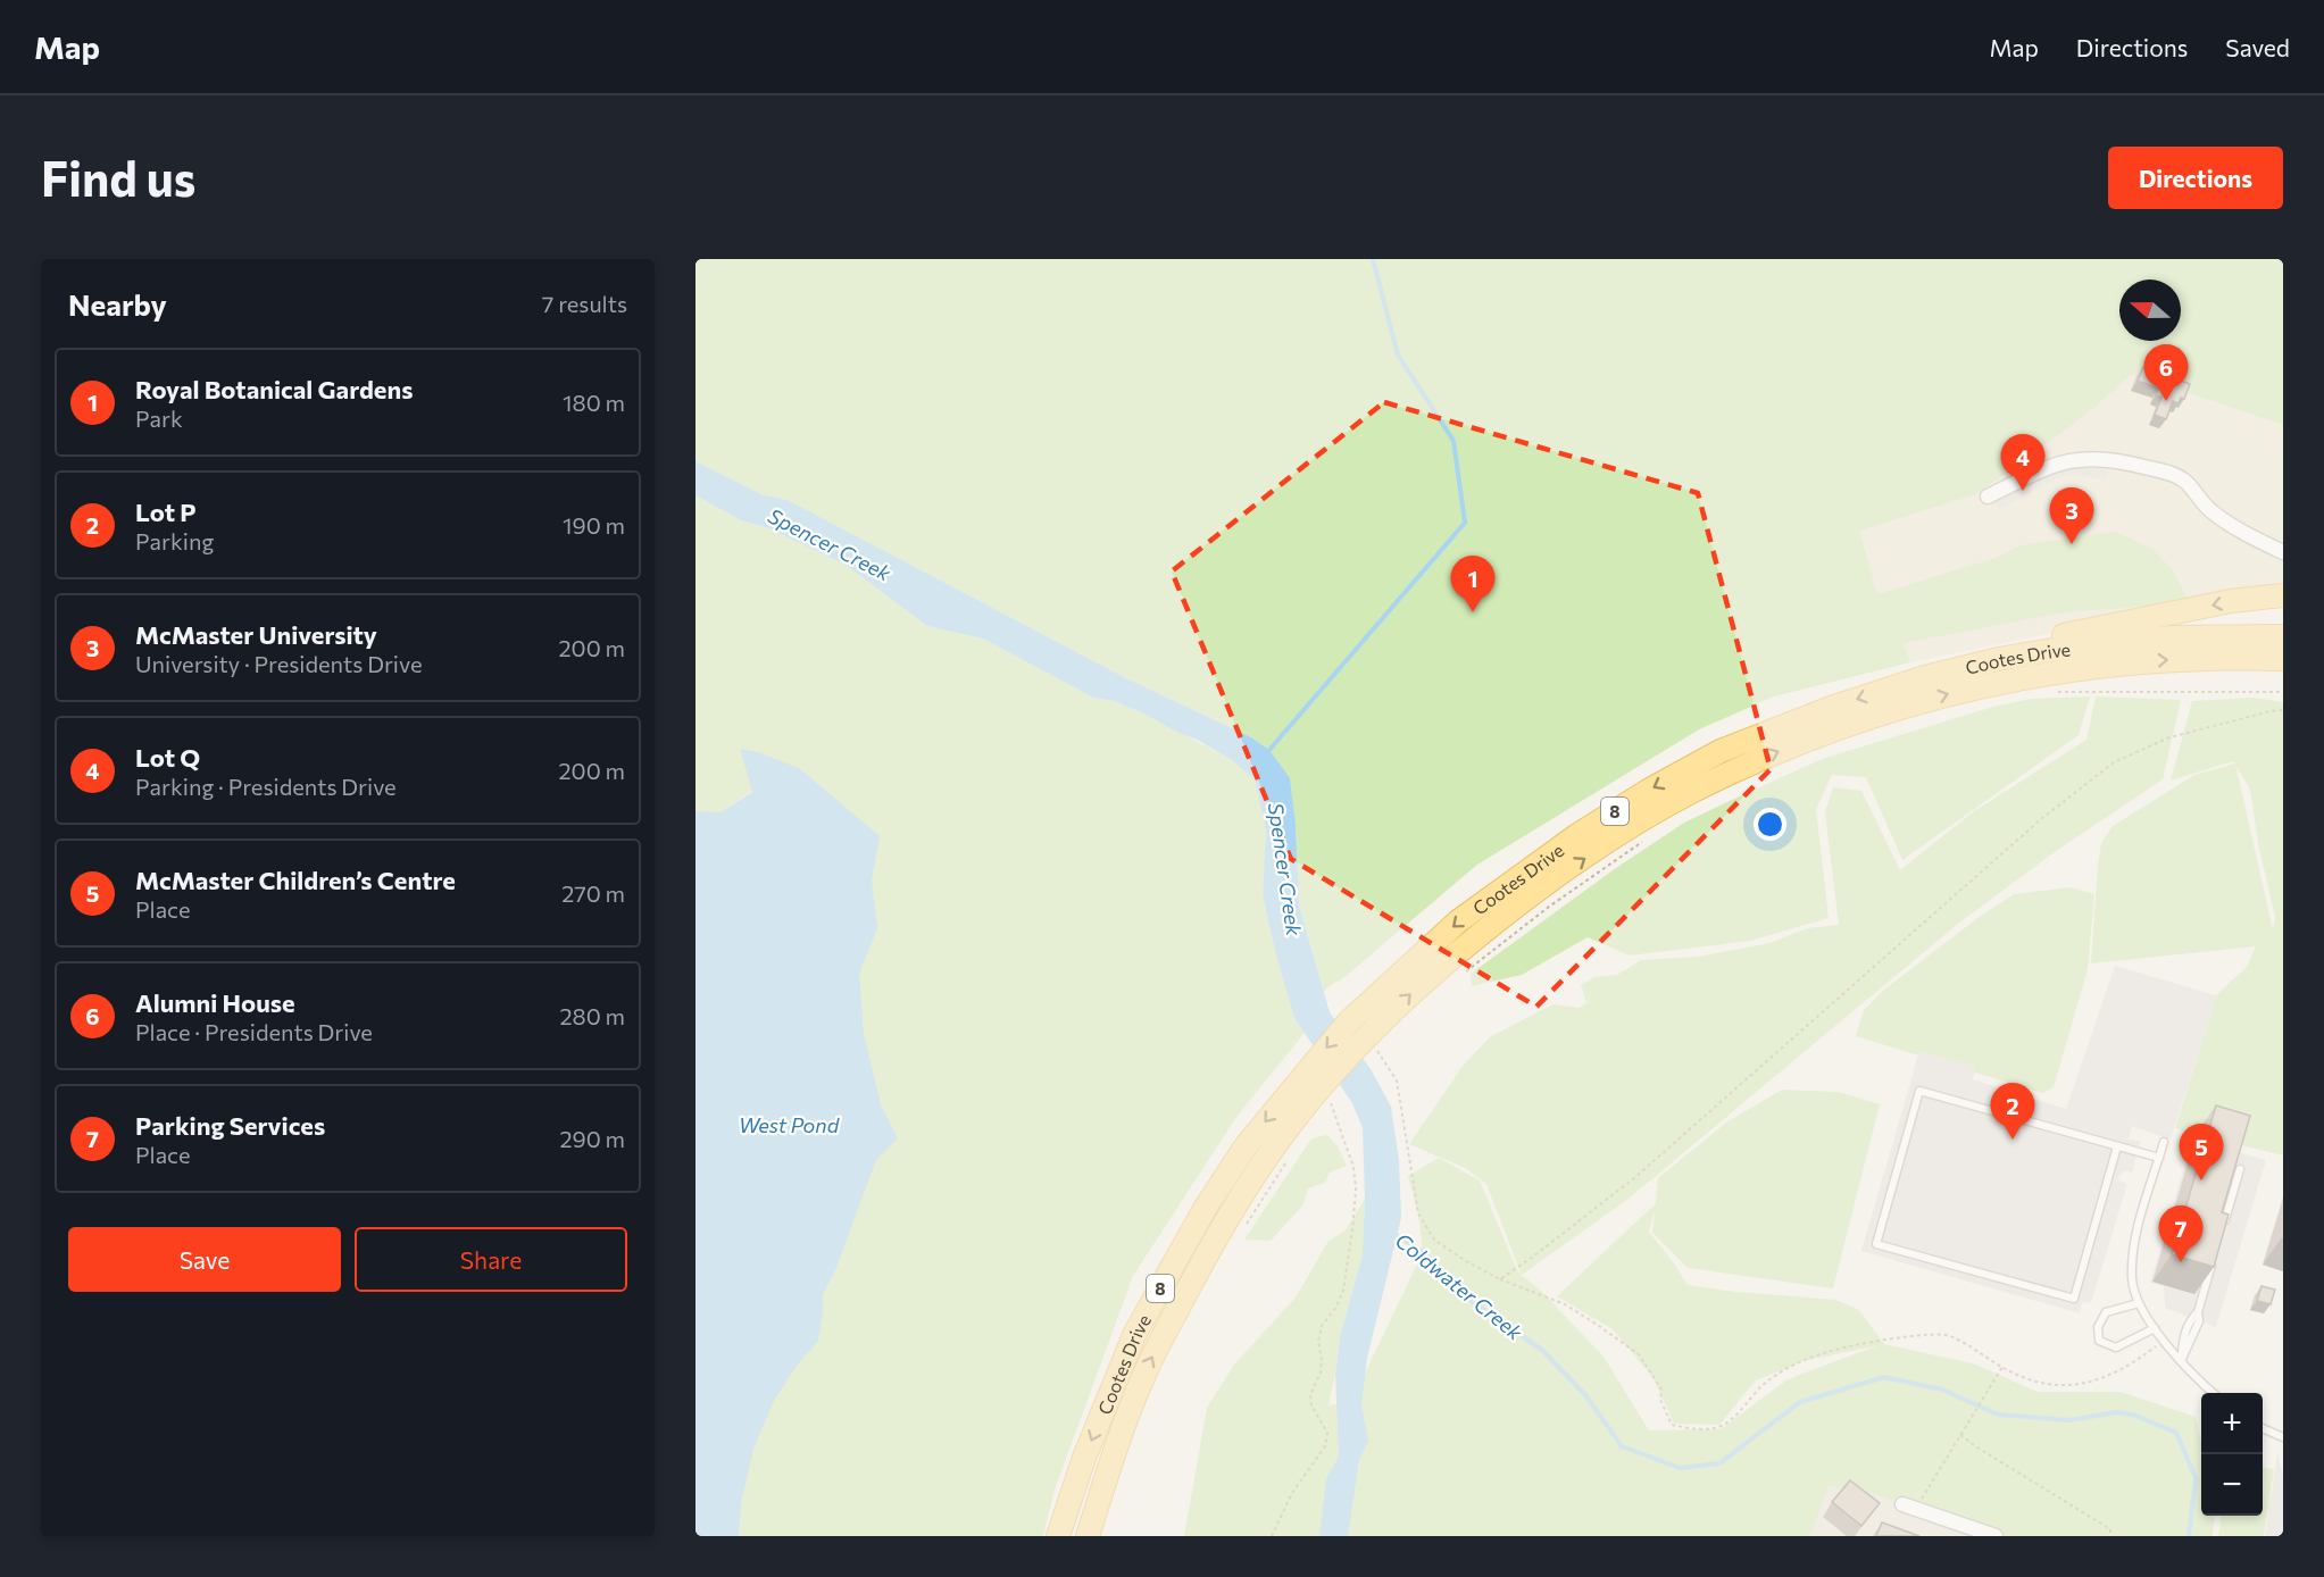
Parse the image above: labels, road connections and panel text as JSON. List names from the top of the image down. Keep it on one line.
{"streets":{"main road":["Cootes Drive","8"]},"water":["Spencer Creek","West Pond","Coldwater Creek"],"north":"left","page":{"header":"Map","nav":["Map","Directions","Saved"],"buttons":["Directions",["Save","Share"]],"title":"Find us","heading":["Nearby","7 results"],"pins":["6","4","3","1","2","5","7"],"list":[{"mark":"1","name":"Royal Botanical Gardens","note":"Park","value":"180 m"},{"mark":"2","name":"Lot P","note":"Parking","value":"190 m"},{"mark":"3","name":"McMaster University","note":"University · Presidents Drive","value":"200 m"},{"mark":"4","name":"Lot Q","note":"Parking · Presidents Drive","value":"200 m"},{"mark":"5","name":"McMaster Children’s Centre","note":"Place","value":"270 m"},{"mark":"6","name":"Alumni House","note":"Place · Presidents Drive","value":"280 m"},{"mark":"7","name":"Parking Services","note":"Place","value":"290 m"}],"map_buttons":["+","−"]}}
